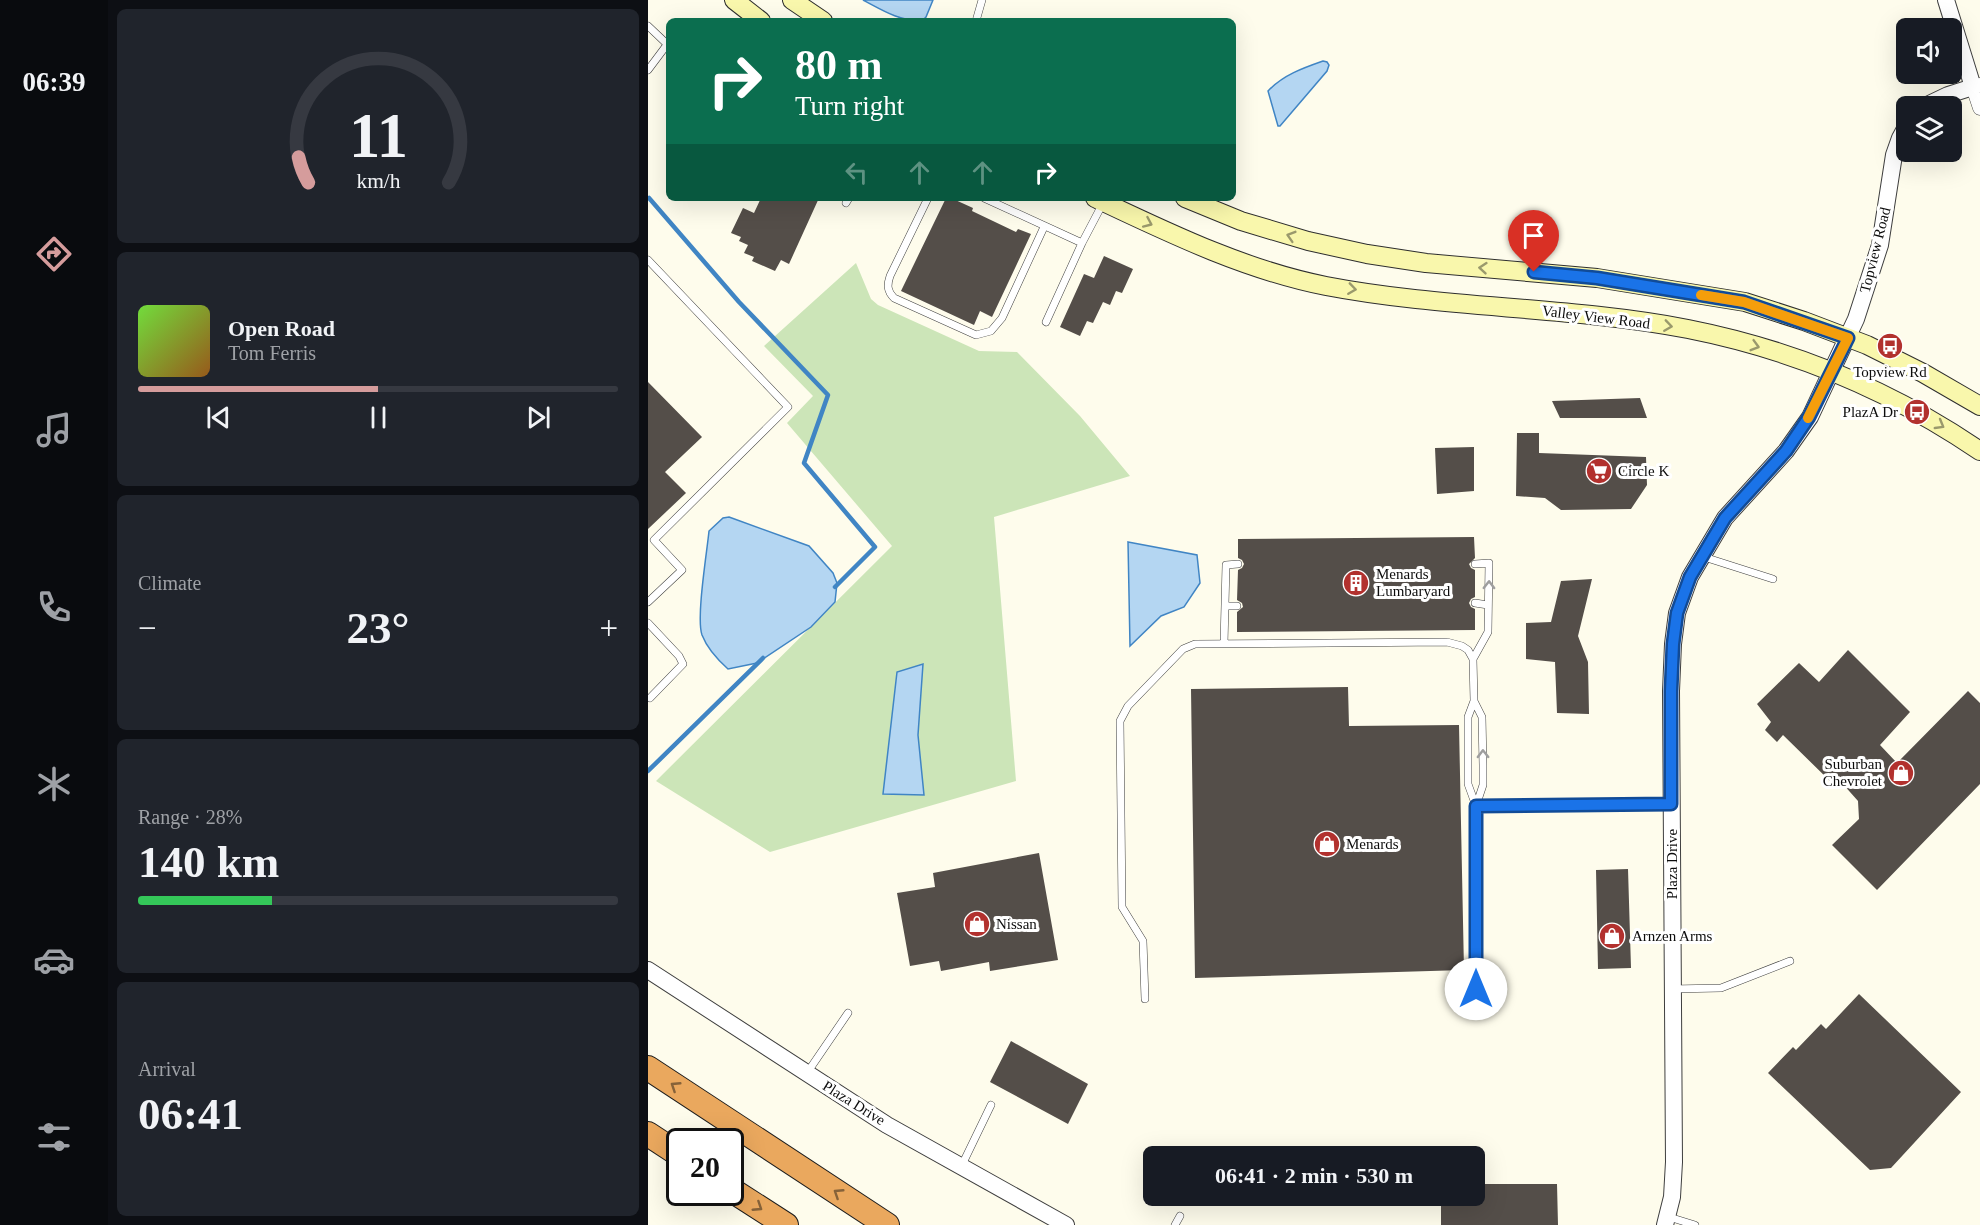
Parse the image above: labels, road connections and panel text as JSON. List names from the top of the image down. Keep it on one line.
{"streets":{"main road":["Valley View Road"],"street":["Topview Road","Plaza Drive"]},"crossings":[["Topview Road","Valley View Road"],["Topview Road","Plaza Drive"],["Valley View Road","Plaza Drive"]],"places":{"bus stop":["Topview Rd","PlazA Dr"],"supermarket":["Circle K"],"building":["Menards Lumbaryard"],"shop":["Suburban Chevrolet","Menards","Nissan","Arnzen Arms"]},"page":{"tabs":"06:39","turn":["80 m","Turn right"],"song":["Open Road","Tom Ferris"],"tile":["Climate",["Range · 28%","140 km"],["Arrival","06:41"]],"heat":["−","23°","+"],"limit":"20","trip":"06:41 · 2 min · 530 m","gauge":["11","km/h"]}}
